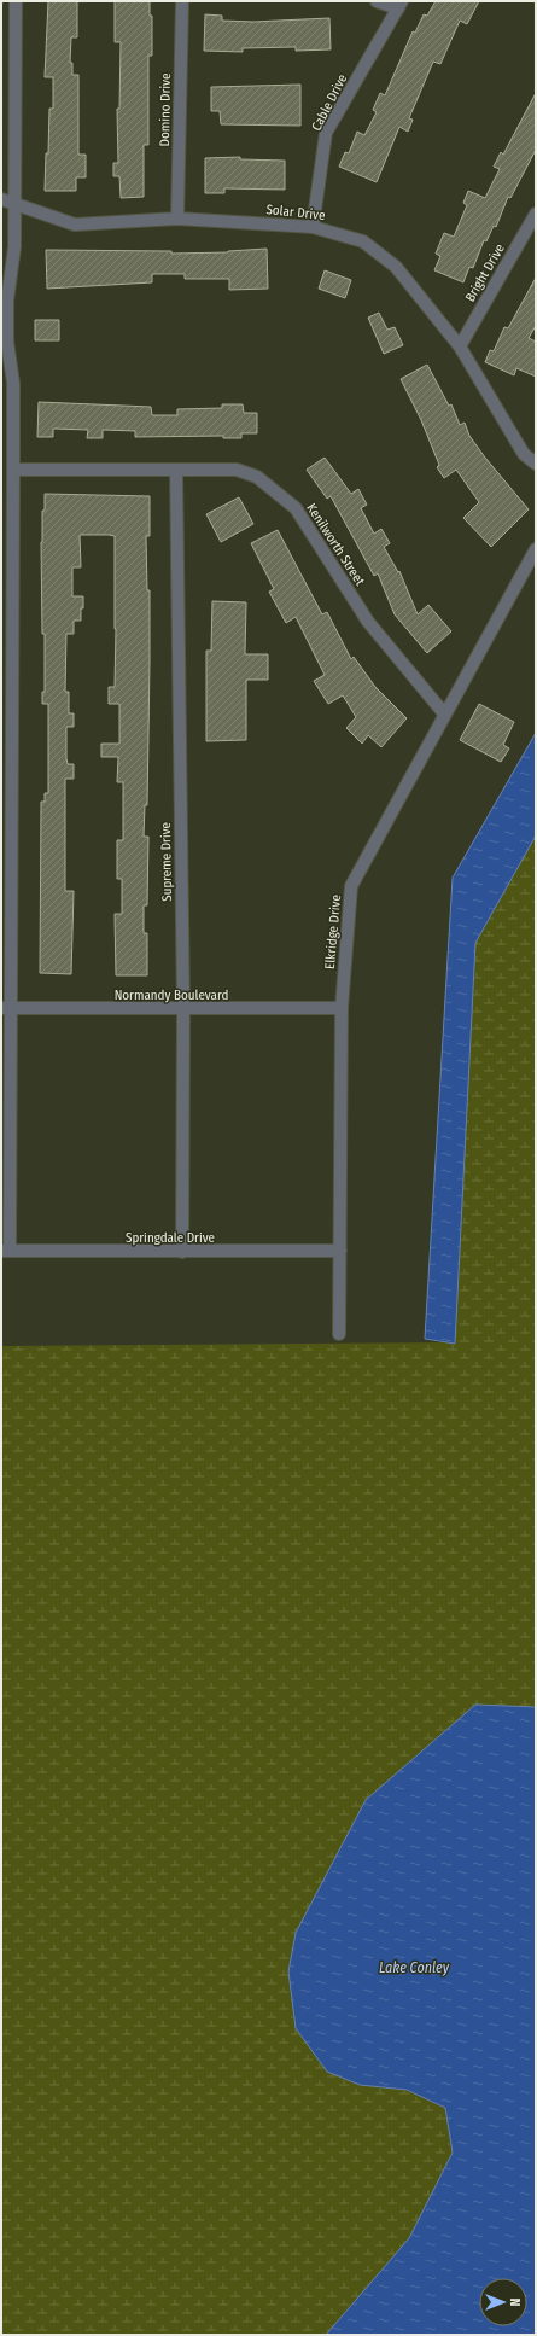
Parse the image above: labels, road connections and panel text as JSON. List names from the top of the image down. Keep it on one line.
{"streets":{"street":["Cable Drive","Domino Drive","Solar Drive","Bright Drive","Kenilworth Street","Supreme Drive","Elkridge Drive","Normandy Boulevard","Springdale Drive"]},"crossings":[["Cable Drive","Solar Drive"],["Domino Drive","Solar Drive"],["Solar Drive","Bright Drive"],["Kenilworth Street","Supreme Drive"],["Kenilworth Street","Elkridge Drive"],["Supreme Drive","Normandy Boulevard"],["Supreme Drive","Springdale Drive"],["Elkridge Drive","Normandy Boulevard"],["Elkridge Drive","Springdale Drive"]],"water":["Lake Conley"],"north":"right"}
